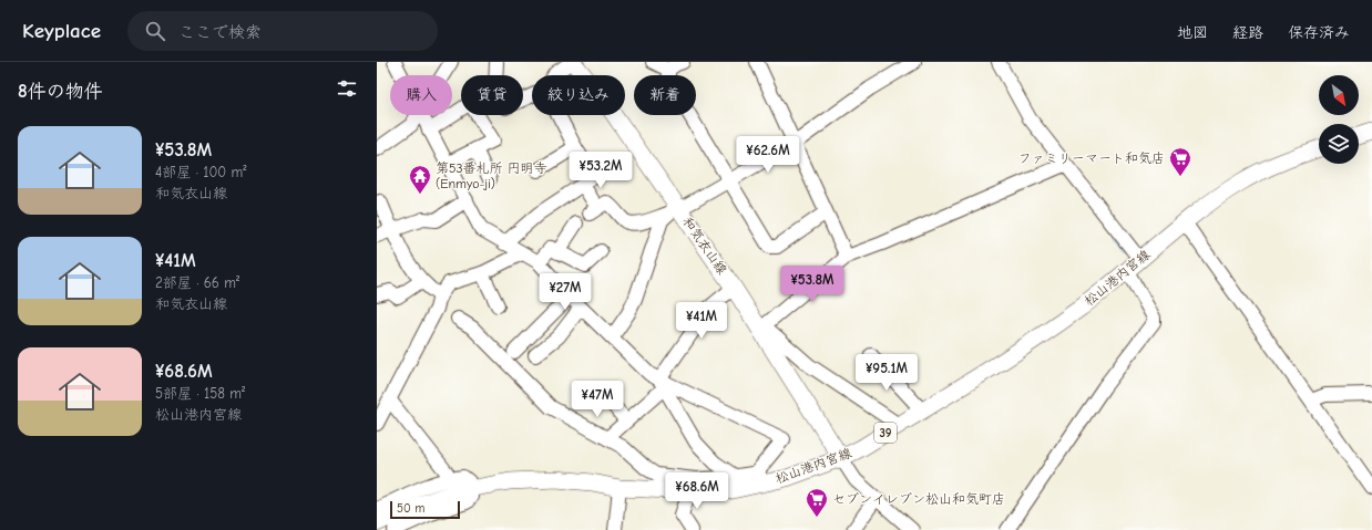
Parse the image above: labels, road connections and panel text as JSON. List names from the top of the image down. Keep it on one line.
{"streets":{"main road":["和気衣山線","松山港内宮線","39"]},"crossings":[["和気衣山線","松山港内宮線"]],"places":{"supermarket":["ファミリーマート和気店","セブンイレブン松山和気町店"],"temple":["第53番札所 円明寺 (Enmyo-ji)"]},"scale_bar":"50 m","north":"bottom right","page":{"header":"Keyplace","search":"ここで検索","nav":["地図","経路","保存済み"],"heading":"8件の物件","chip":["購入","賃貸","絞り込み","新着"],"list":[{"name":"¥53.8M","note":"4部屋 · 100 m² · 和気衣山線"},{"name":"¥41M","note":"2部屋 · 66 m² · 和気衣山線"},{"name":"¥68.6M","note":"5部屋 · 158 m² · 松山港内宮線"}],"price":["¥62.6M","¥53.2M","¥53.8M","¥27M","¥41M","¥95.1M","¥47M","¥68.6M"],"scale":"50 m"}}
